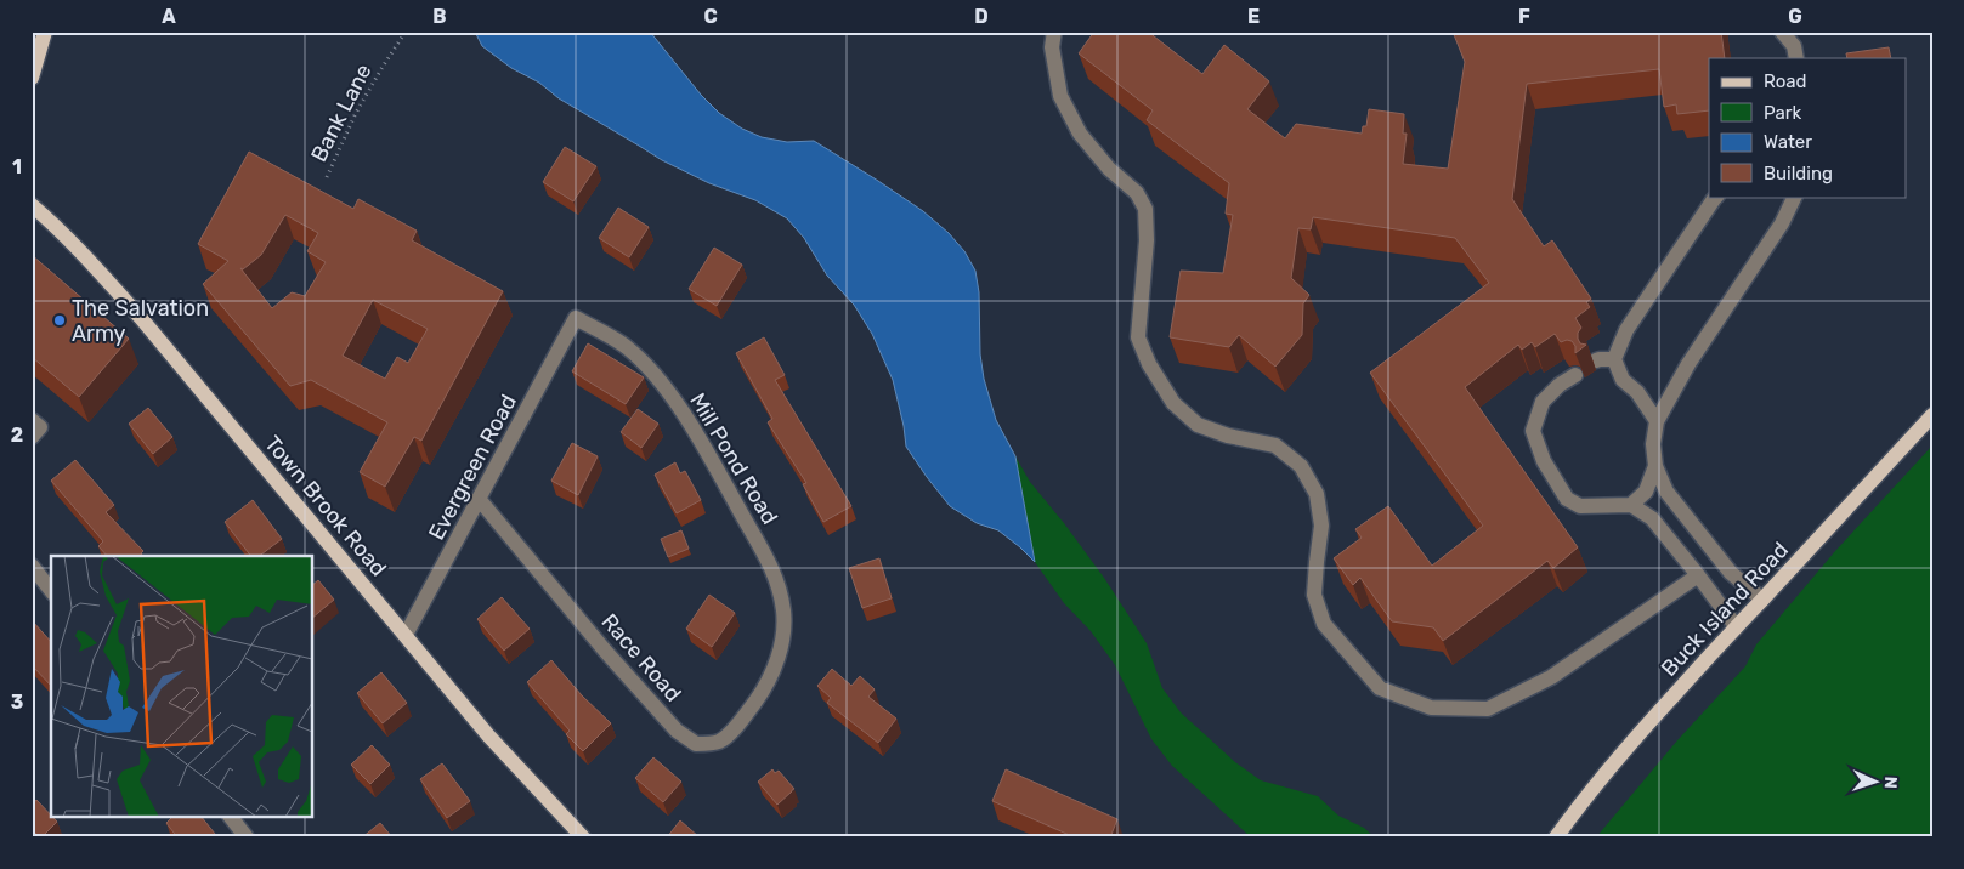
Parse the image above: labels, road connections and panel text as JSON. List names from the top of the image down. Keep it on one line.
{"streets":{"main road":["Town Brook Road","Buck Island Road"],"street":["Mill Pond Road","Evergreen Road","Race Road"],"path":["Bank Lane"]},"crossings":[["Mill Pond Road","Evergreen Road"],["Mill Pond Road","Race Road"],["Evergreen Road","Town Brook Road"],["Evergreen Road","Race Road"]],"places":["The Salvation Army"],"legend":["Road","Park","Water","Building"],"north":"right","grid":{"columns":["A","B","C","D","E","F","G"],"rows":["1","2","3"]}}
